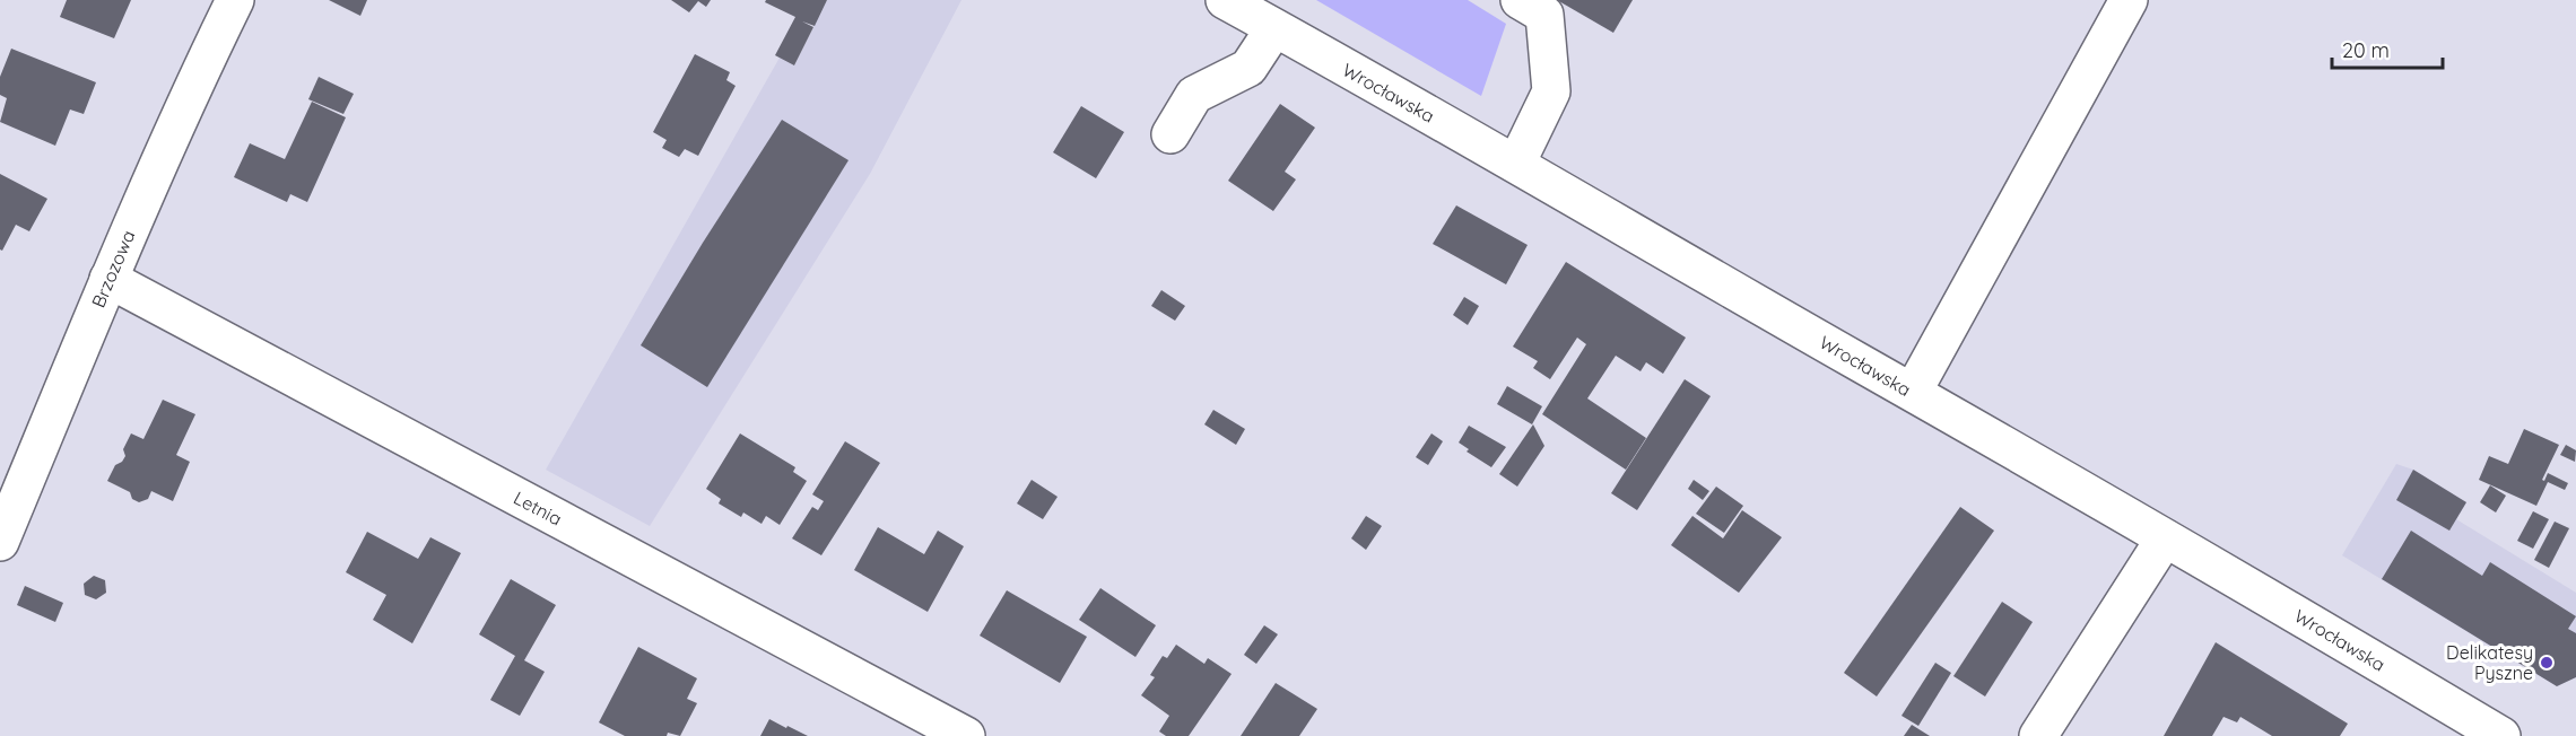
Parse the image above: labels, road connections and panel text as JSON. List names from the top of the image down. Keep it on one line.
{"streets":{"street":["Wrocławska","Brzozowa","Letnia"]},"crossings":[["Brzozowa","Letnia"]],"places":["Delikatesy Pyszne"],"scale_bar":"20 m"}
